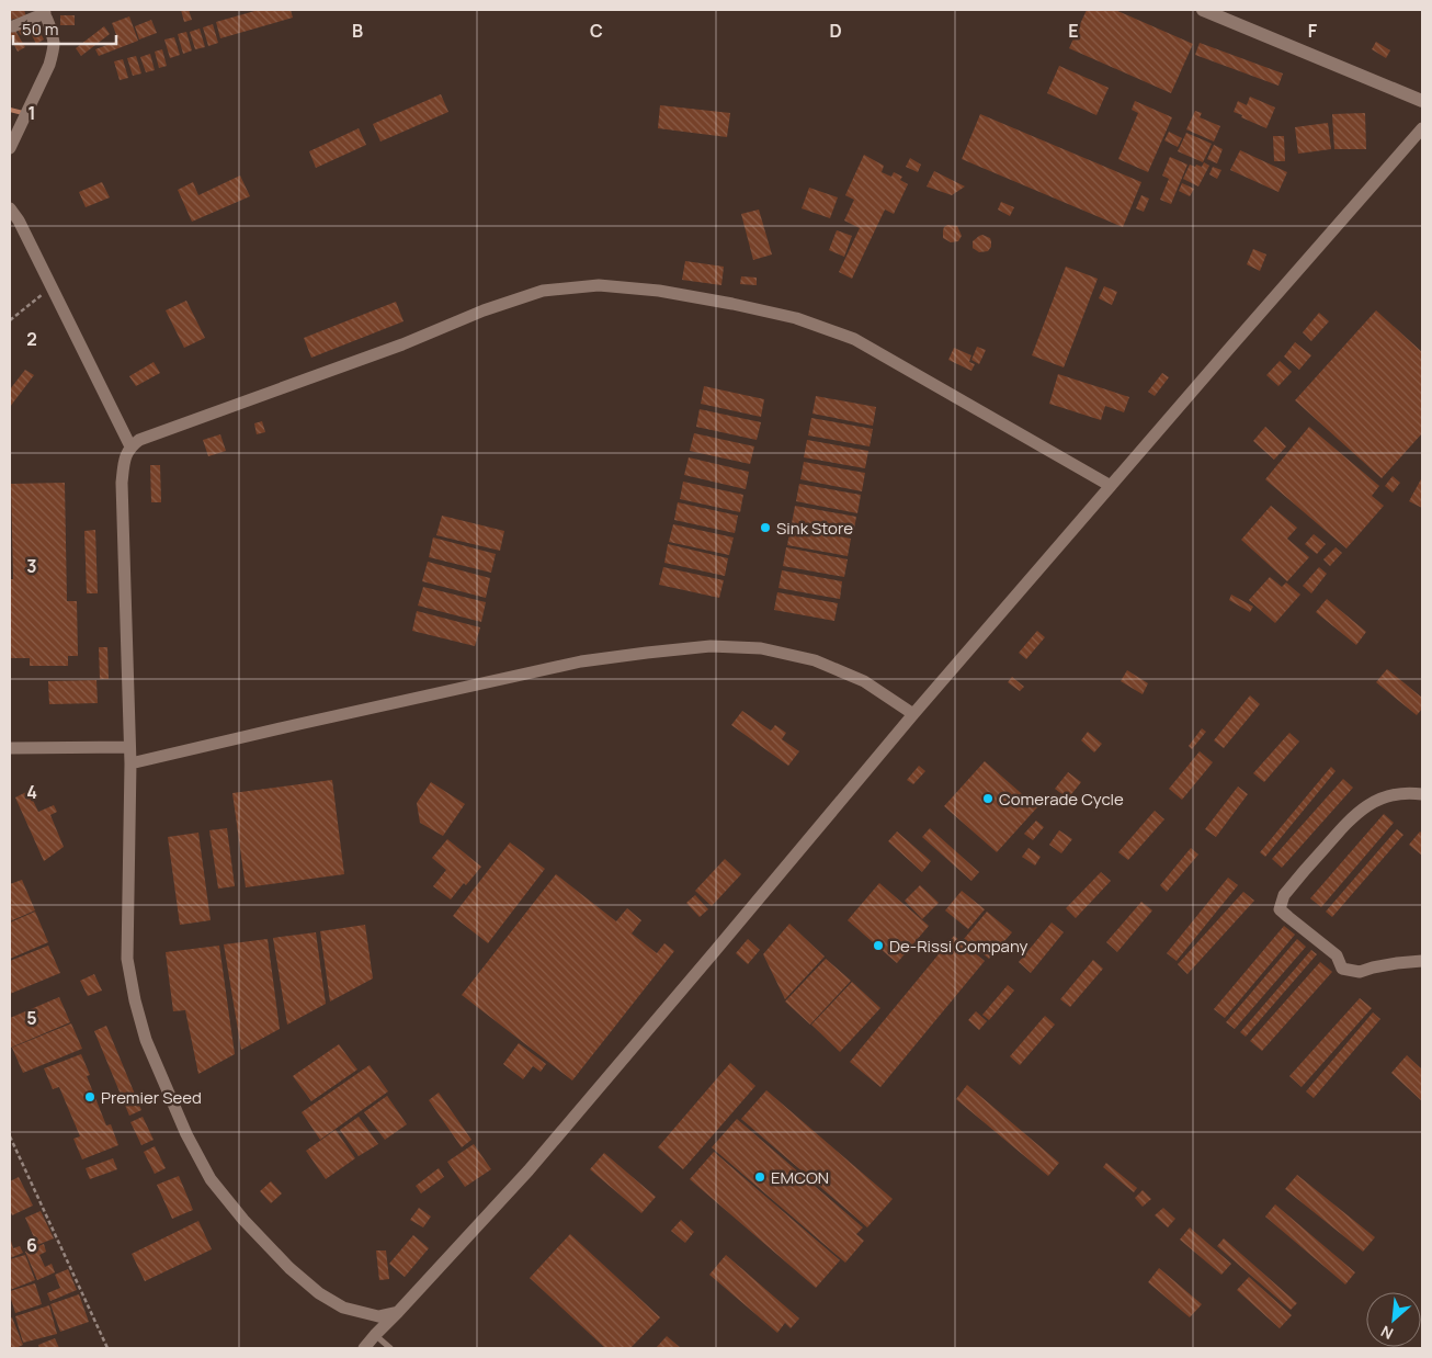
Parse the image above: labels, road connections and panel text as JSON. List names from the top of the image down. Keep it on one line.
{"places":["Sink Store","Comerade Cycle","De-Rissi Company","Premier Seed","EMCON"],"scale_bar":"50 m","north":"bottom left","grid":{"columns":["B","C","D","E","F"],"rows":["1","2","3","4","5","6"]}}
